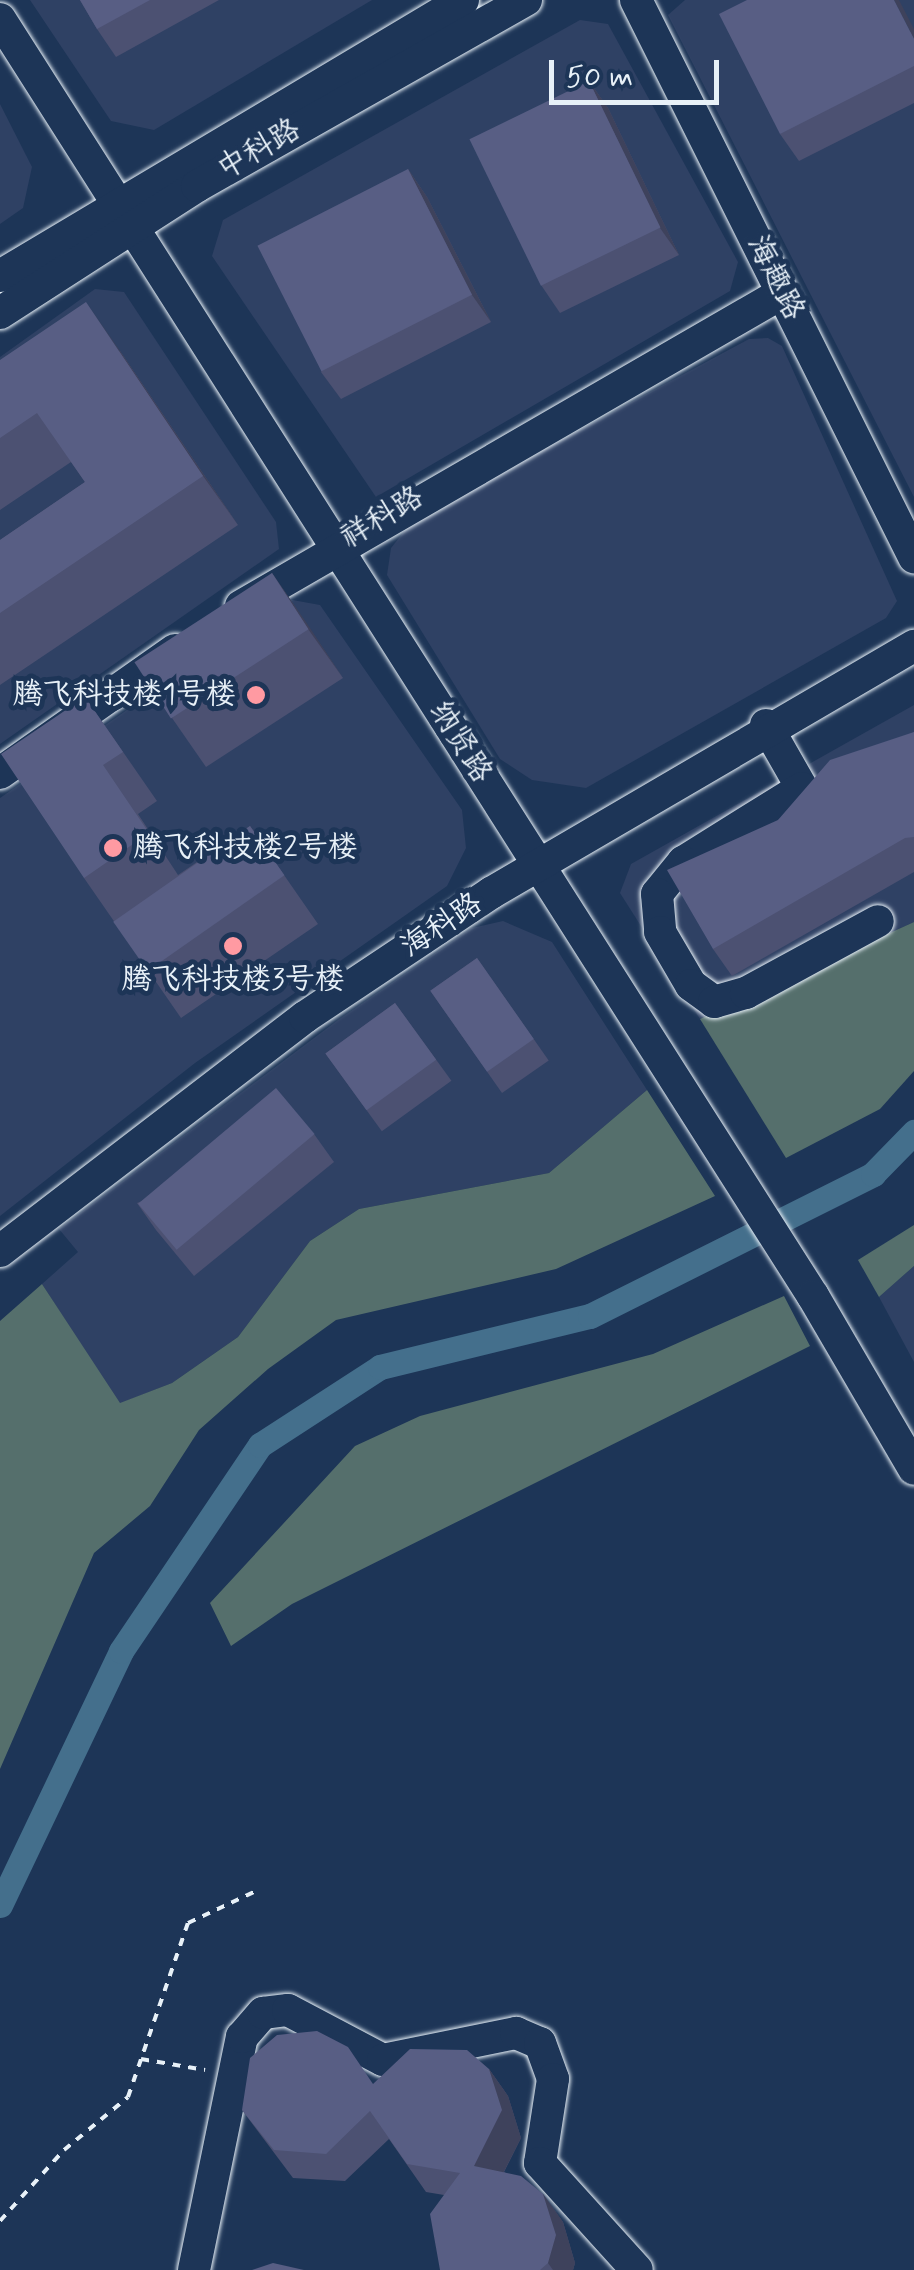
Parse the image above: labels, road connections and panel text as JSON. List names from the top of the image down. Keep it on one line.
{"streets":{"street":["中科路","海趣路","祥科路","纳贤路","海科路"]},"crossings":[["中科路","纳贤路"],["海趣路","祥科路"],["祥科路","纳贤路"],["纳贤路","海科路"]],"places":["腾飞科技楼1号楼","腾飞科技楼2号楼","腾飞科技楼3号楼"],"scale_bar":"50 m"}
